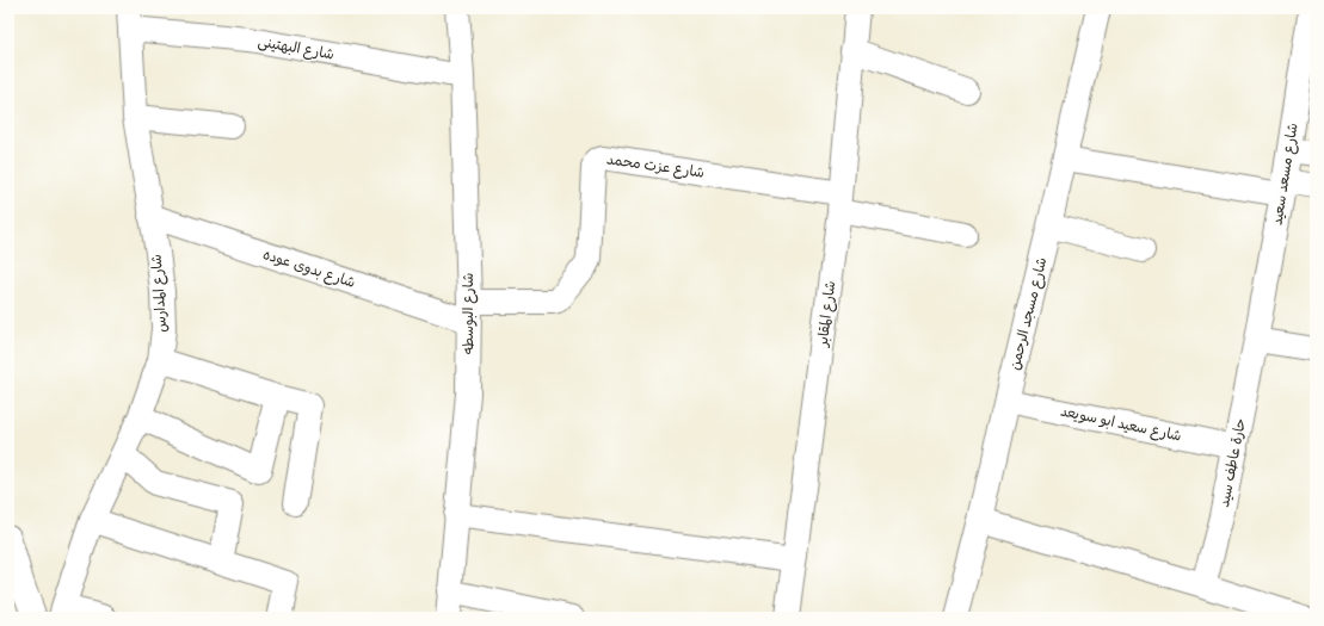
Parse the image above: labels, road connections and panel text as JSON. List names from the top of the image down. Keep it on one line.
{"streets":{"street":["شارع البهتينى","شارع عزت محمد","شارع مسعد سعيد","شارع بدوى عوده","شارع المدارس","شارع البوسطه","شارع المقابر","شارع مسجد الرحمن","شارع سعيد ابو سويعد","حارة عاطف سيد"]},"crossings":[["شارع البهتينى","شارع المدارس"],["شارع البهتينى","شارع البوسطه"],["شارع عزت محمد","شارع بدوى عوده"],["شارع عزت محمد","شارع البوسطه"],["شارع عزت محمد","شارع المقابر"],["شارع مسعد سعيد","حارة عاطف سيد"],["شارع بدوى عوده","شارع المدارس"],["شارع بدوى عوده","شارع البوسطه"],["شارع مسجد الرحمن","شارع سعيد ابو سويعد"],["شارع سعيد ابو سويعد","حارة عاطف سيد"]]}
